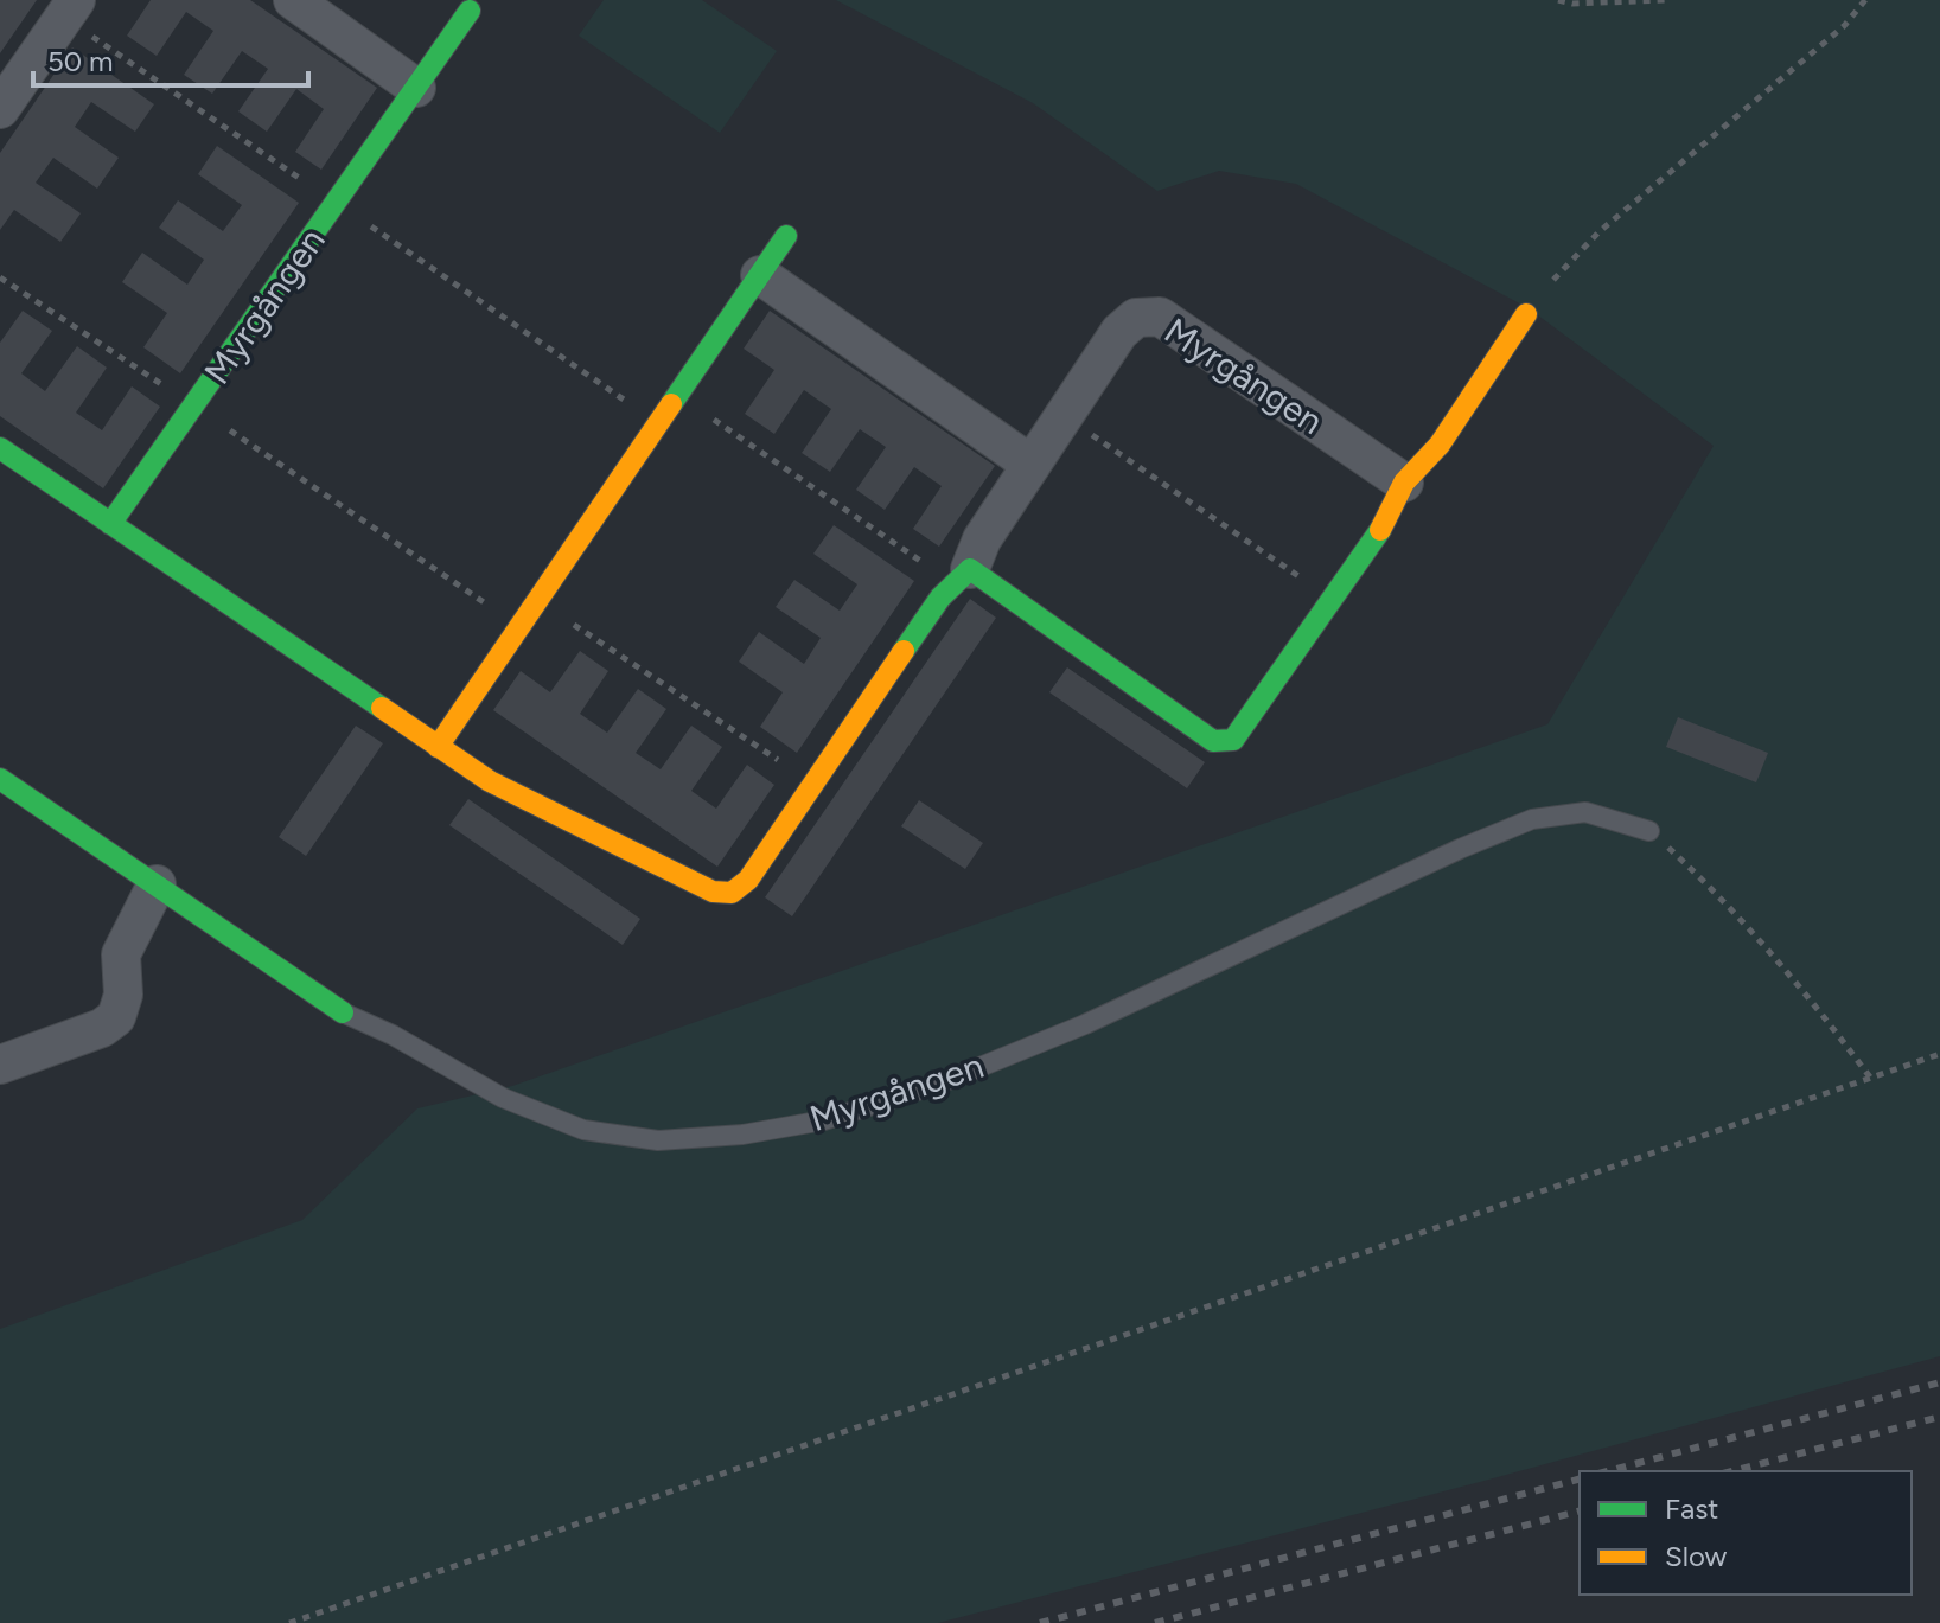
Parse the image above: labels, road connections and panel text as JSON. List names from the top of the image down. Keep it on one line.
{"streets":{"street":["Myrgången"]},"legend":["Fast","Slow"],"scale_bar":"50 m"}
